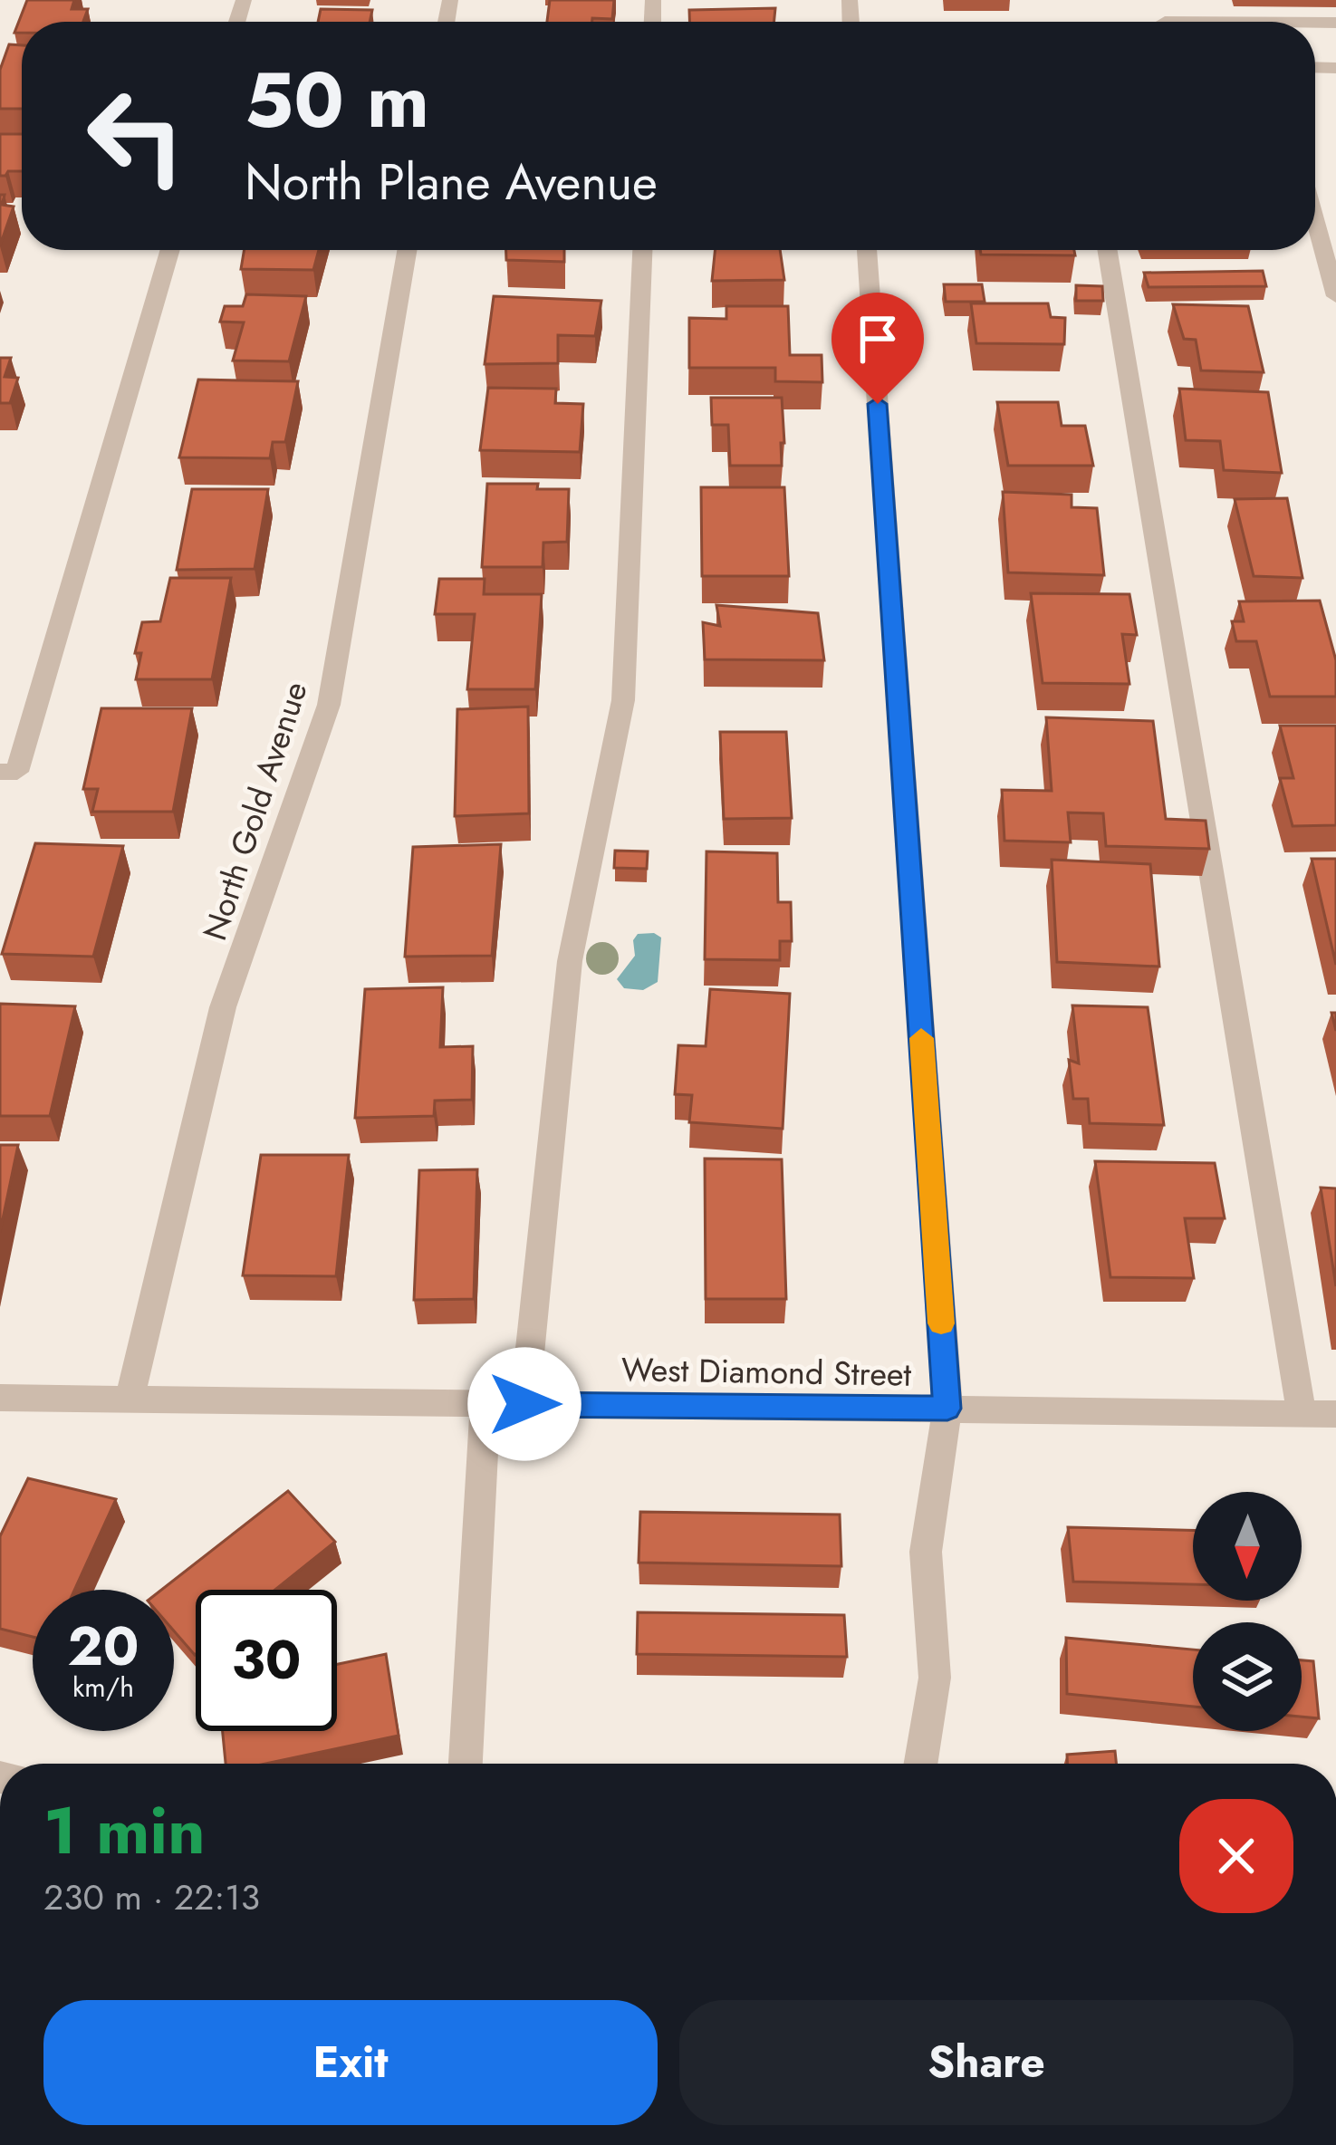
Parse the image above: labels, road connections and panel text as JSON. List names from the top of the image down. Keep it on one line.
{"streets":{"street":["North Gold Avenue","West Diamond Street"]},"crossings":[["North Gold Avenue","West Diamond Street"]],"north":"bottom","page":{"turn":["50 m","North Plane Avenue"],"speed":"20 km/h","limit":"30","heading":["1 min","230 m · 22:13"],"buttons":["Exit","Share"]}}
